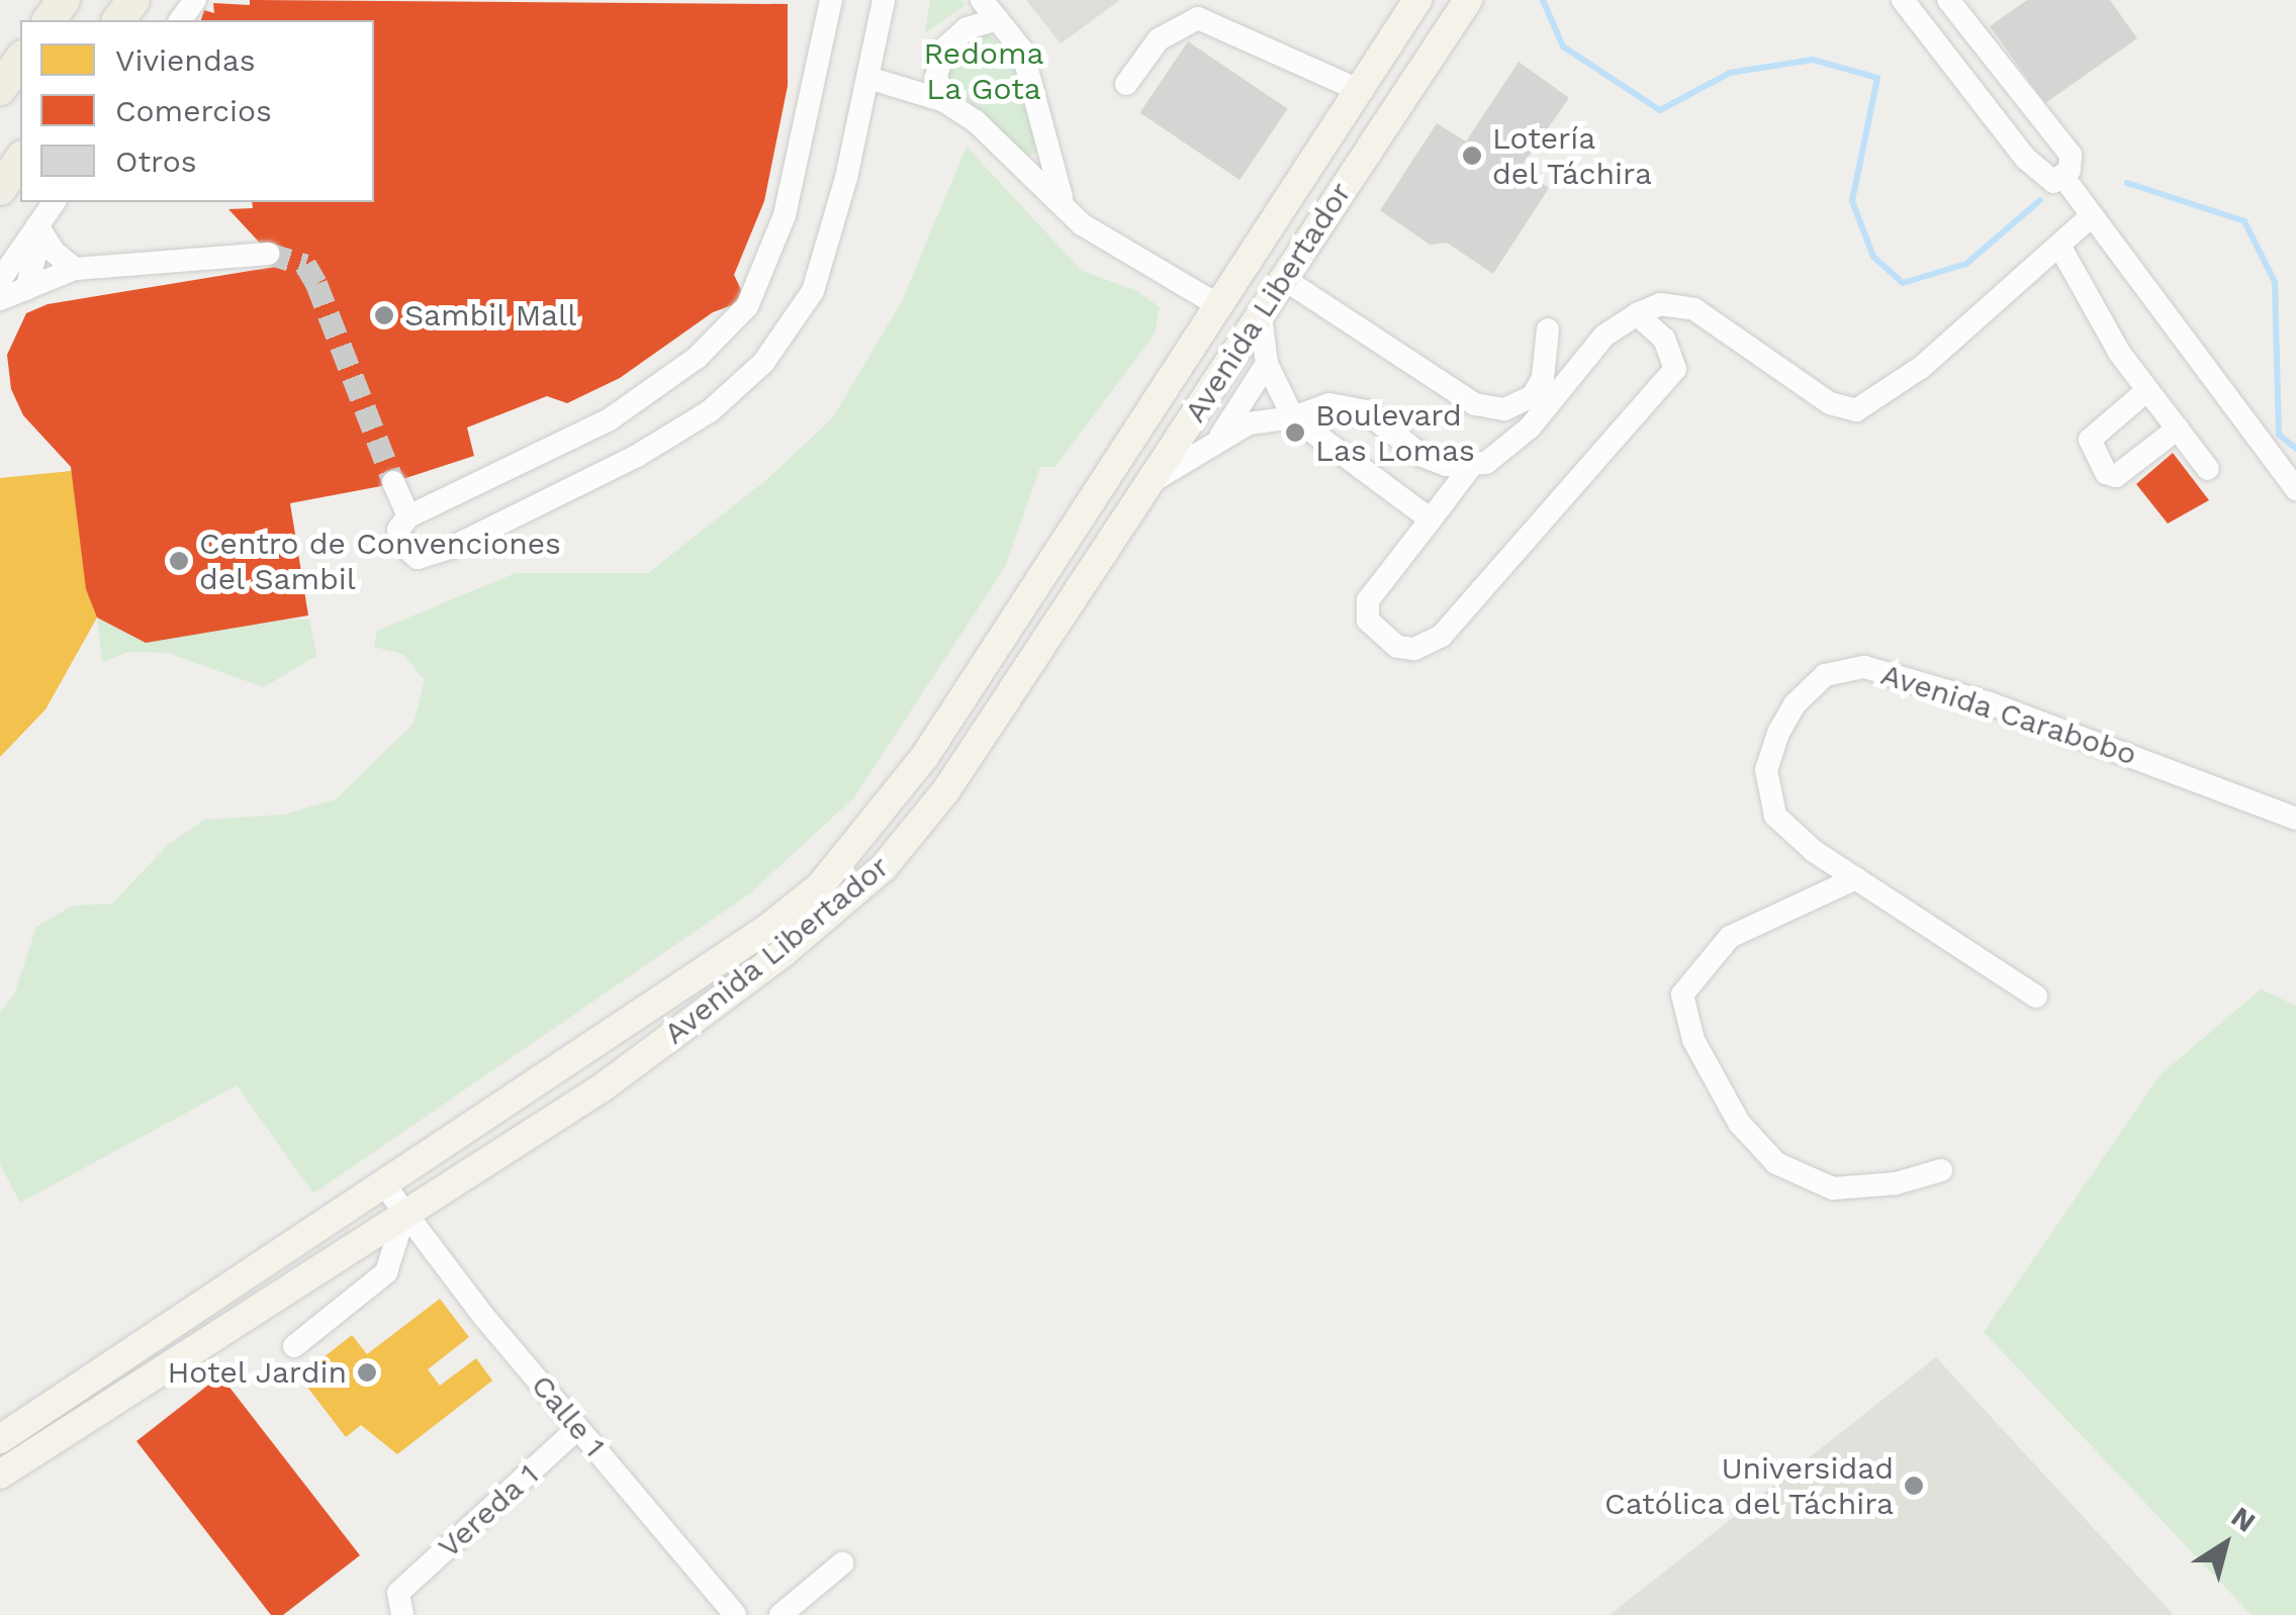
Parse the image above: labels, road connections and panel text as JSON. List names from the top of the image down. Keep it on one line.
{"streets":{"main road":["Avenida Libertador"],"street":["Avenida Carabobo","Calle 1","Vereda 1"]},"crossings":[["Avenida Libertador","Calle 1"],["Calle 1","Vereda 1"]],"parks":["Redoma La Gota"],"places":["Lotería del Táchira","Sambil Mall","Boulevard Las Lomas","Centro de Convenciones del Sambil","Hotel Jardin","Universidad Católica del Táchira"],"legend":["Viviendas","Comercios","Otros"],"north":"top right"}
